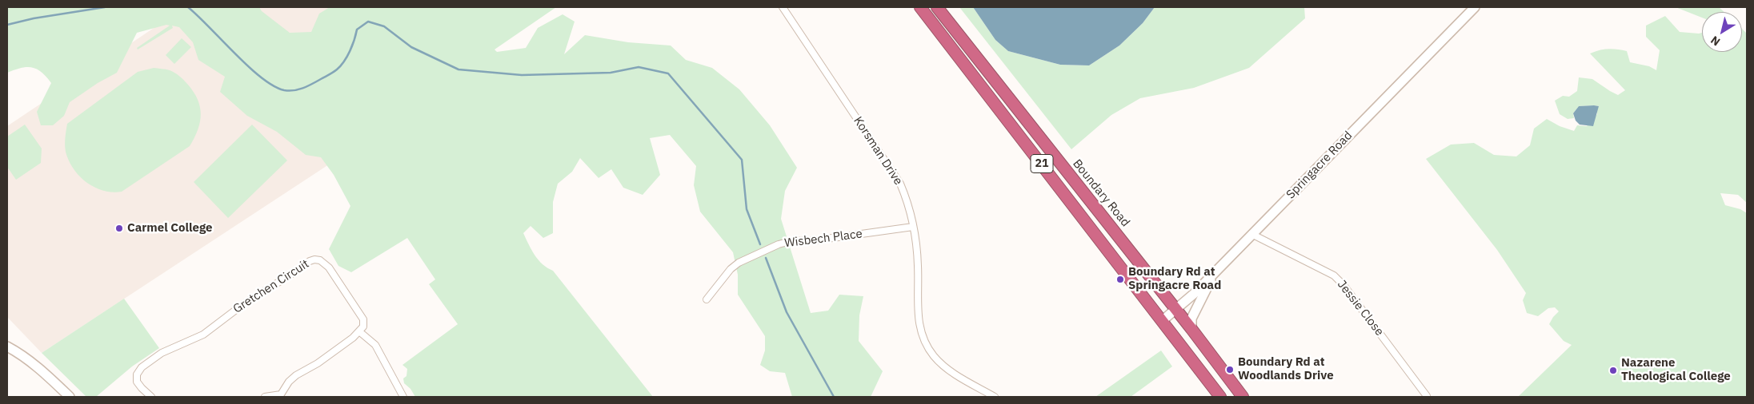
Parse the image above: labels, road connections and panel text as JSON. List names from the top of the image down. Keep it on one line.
{"streets":{"highway":["21","Boundary Road"],"street":["Korsman Drive","Springacre Road","Wisbech Place","Gretchen Circuit","Jessie Close"]},"crossings":[["Korsman Drive","Wisbech Place"],["21","Springacre Road"],["Springacre Road","Boundary Road"],["Springacre Road","Jessie Close"]],"places":["Carmel College","Boundary Rd at Springacre Road","Boundary Rd at Woodlands Drive","Nazarene Theological College"],"north":"bottom left"}
